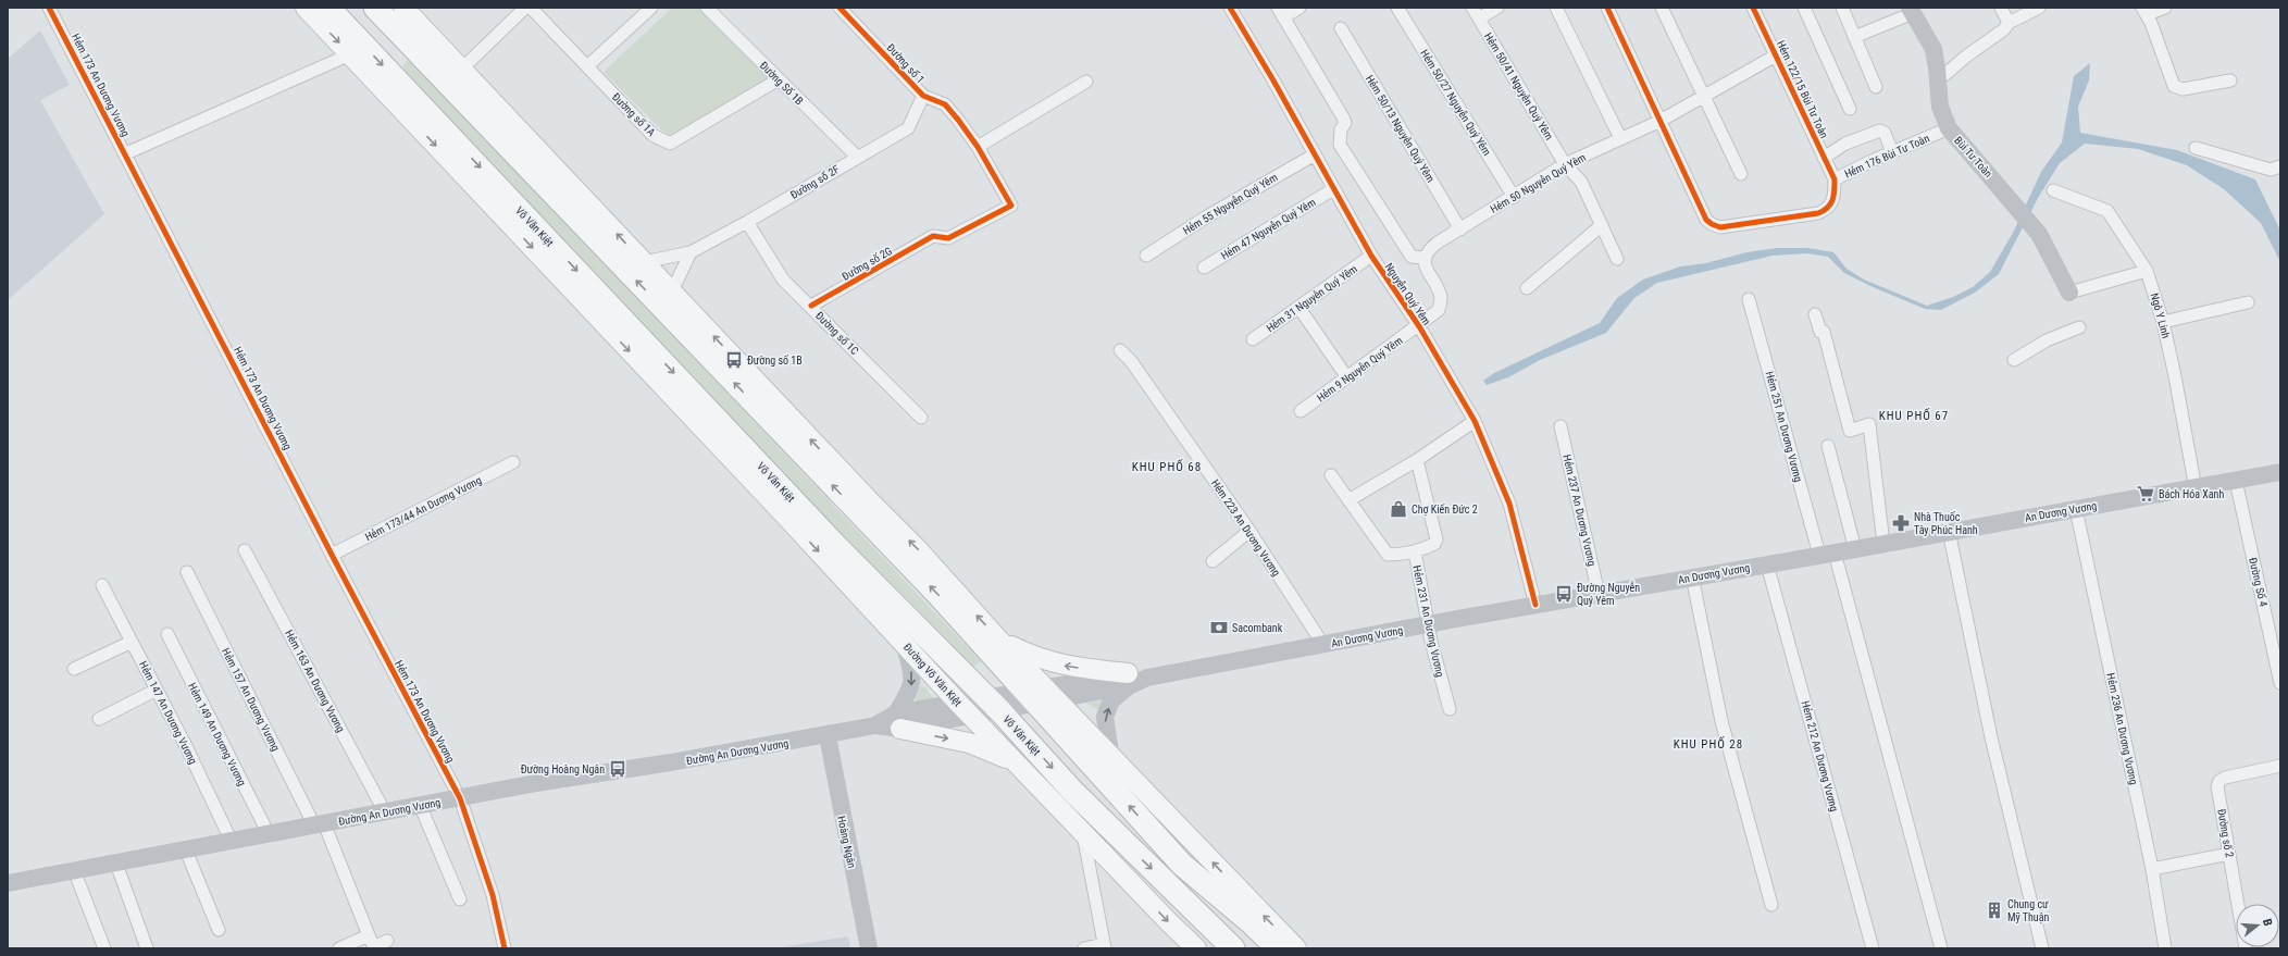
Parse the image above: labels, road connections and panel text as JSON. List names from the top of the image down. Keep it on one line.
{"streets":{"highway":["Võ Văn Kiệt"],"main road":["Bùi Tư Toàn","An Dương Vương","Đường Võ Văn Kiệt","Đường An Dương Vương","Hoàng Ngân"],"street":["Đường số 1","Đường Số 1B","Hẻm 173 An Dương Vương","Hẻm 50/41 Nguyễn Quý Yêm","Hẻm 122/15 Bùi Tư Toàn","Hẻm 50/27 Nguyễn Quý Yêm","Đường số 1A","Hẻm 50/13 Nguyễn Quý Yêm","Hẻm 176 Bùi Tư Toàn","Đường số 2F","Hẻm 50 Nguyễn Quý Yêm","Hẻm 55 Nguyễn Quý Yêm","Hẻm 47 Nguyễn Quý Yêm","Đường số 2G","Nguyễn Quý Yêm","Hẻm 31 Nguyễn Quý Yêm","Ngô Y Linh","Đường số 1C","Hẻm 9 Nguyễn Quý Yêm","Hẻm 251 An Dương Vương","Hẻm 173/44 An Dương Vương","Hẻm 237 An Dương Vương","Hẻm 223 An Dương Vương","Đường Số 4","Hẻm 231 An Dương Vương","Hẻm 163 An Dương Vương","Hẻm 157 An Dương Vương","Hẻm 147 An Dương Vương","Hẻm 236 An Dương Vương","Hẻm 149 An Dương Vương","Hẻm 212 An Dương Vương","Đường số 2"]},"crossings":[["Đường số 1","Đường số 2F"],["Đường số 1","Đường số 2G"],["Đường Số 1B","Đường số 1A"],["Đường Số 1B","Đường số 2F"],["Hẻm 173 An Dương Vương","Hẻm 173/44 An Dương Vương"],["Hẻm 173 An Dương Vương","Đường An Dương Vương"],["Hẻm 50/41 Nguyễn Quý Yêm","Hẻm 50 Nguyễn Quý Yêm"],["Hẻm 122/15 Bùi Tư Toàn","Hẻm 176 Bùi Tư Toàn"],["Hẻm 122/15 Bùi Tư Toàn","Hẻm 50 Nguyễn Quý Yêm"],["Hẻm 50/27 Nguyễn Quý Yêm","Hẻm 50 Nguyễn Quý Yêm"],["Hẻm 50/13 Nguyễn Quý Yêm","Hẻm 50 Nguyễn Quý Yêm"],["Hẻm 176 Bùi Tư Toàn","Bùi Tư Toàn"],["Hẻm 176 Bùi Tư Toàn","Hẻm 50 Nguyễn Quý Yêm"],["Đường số 2F","Đường số 1C"],["Hẻm 55 Nguyễn Quý Yêm","Nguyễn Quý Yêm"],["Võ Văn Kiệt","Đường Võ Văn Kiệt"],["Võ Văn Kiệt","Đường An Dương Vương"],["Hẻm 47 Nguyễn Quý Yêm","Nguyễn Quý Yêm"],["Đường số 2G","Đường số 1C"],["Nguyễn Quý Yêm","Hẻm 31 Nguyễn Quý Yêm"],["Nguyễn Quý Yêm","Hẻm 9 Nguyễn Quý Yêm"],["Nguyễn Quý Yêm","An Dương Vương"],["Ngô Y Linh","An Dương Vương"],["Hẻm 251 An Dương Vương","An Dương Vương"],["Hẻm 237 An Dương Vương","An Dương Vương"],["An Dương Vương","Hẻm 223 An Dương Vương"],["An Dương Vương","Đường Số 4"],["An Dương Vương","Hẻm 231 An Dương Vương"],["An Dương Vương","Hẻm 236 An Dương Vương"],["An Dương Vương","Đường An Dương Vương"],["An Dương Vương","Hẻm 212 An Dương Vương"],["Đường Võ Văn Kiệt","Đường An Dương Vương"],["Hẻm 163 An Dương Vương","Đường An Dương Vương"],["Hẻm 157 An Dương Vương","Đường An Dương Vương"],["Hẻm 147 An Dương Vương","Đường An Dương Vương"],["Hẻm 149 An Dương Vương","Đường An Dương Vương"],["Đường An Dương Vương","Hoàng Ngân"]],"districts":["KHU PHỐ 67","KHU PHỐ 68","KHU PHỐ 28"],"places":{"bus stop":["Đường số 1B","Đường Nguyễn Quý Yêm","Đường Hoàng Ngân"],"supermarket":["Bách Hóa Xanh"],"shop":["Chợ Kiến Đức 2"],"pharmacy":["Nhà Thuốc Tây Phúc Hanh"],"bank":["Sacombank"],"building":["Chung cư Mỹ Thuận"]},"north":"right"}
